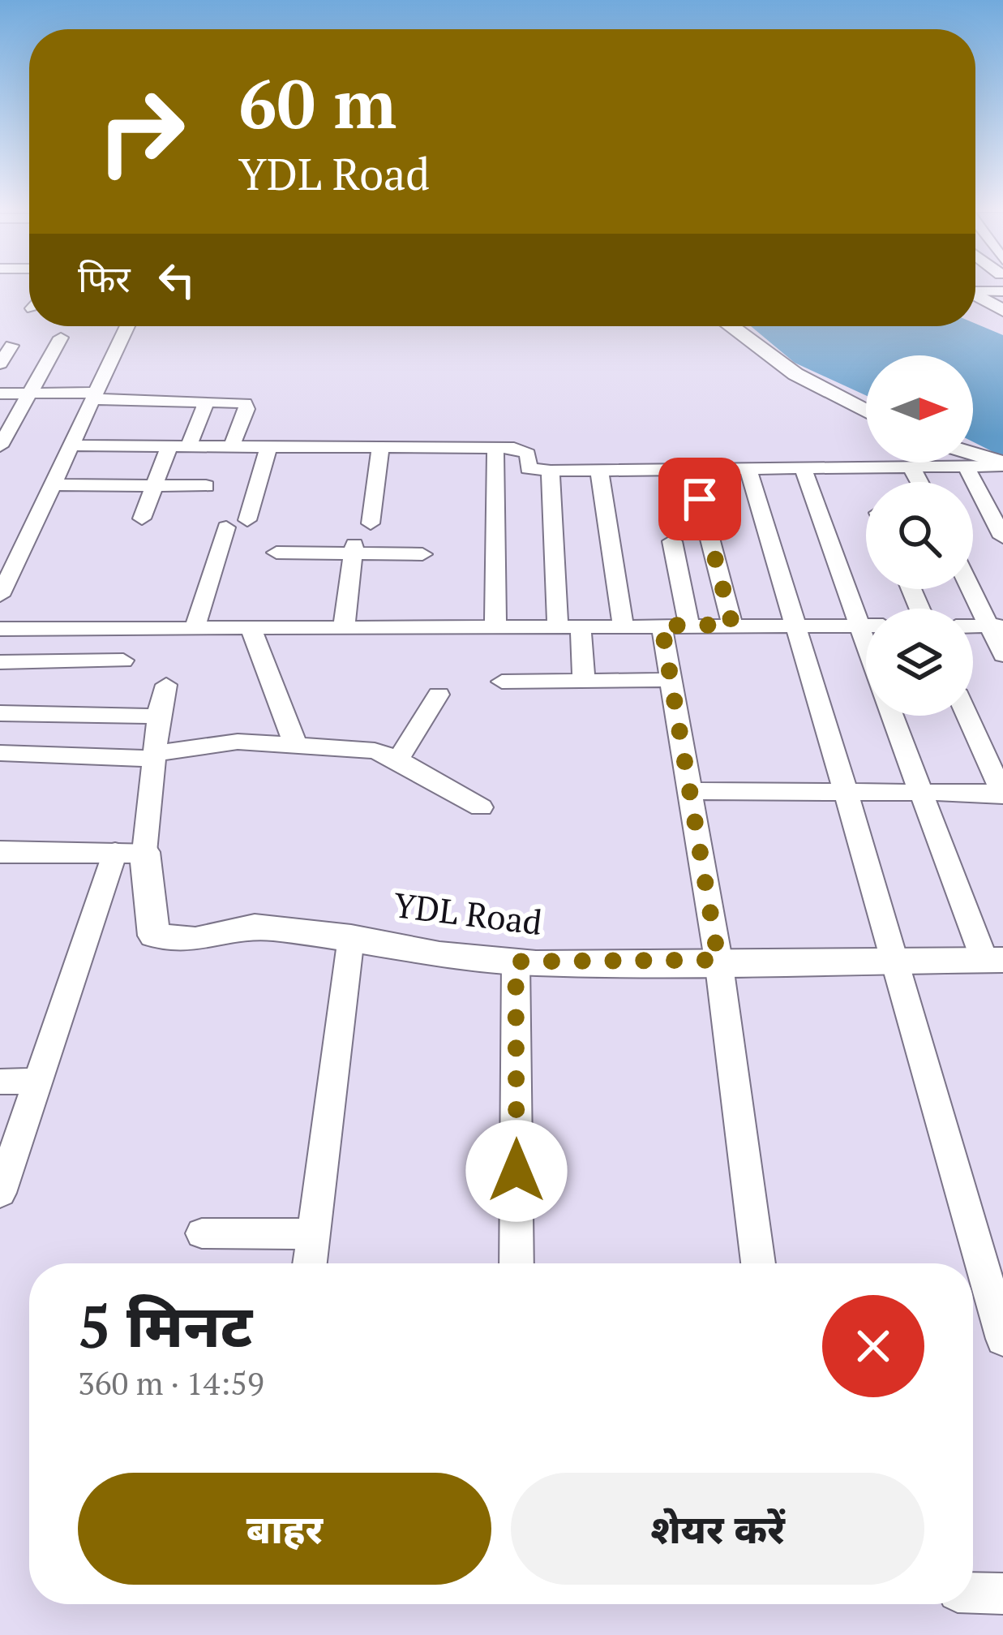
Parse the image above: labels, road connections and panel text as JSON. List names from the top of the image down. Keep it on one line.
{"streets":{"street":["YDL Road"]},"north":"right","page":{"turn":["60 m","YDL Road"],"then":"फिर","heading":["5 मिनट","360 m · 14:59"],"buttons":["बाहर","शेयर करें"]}}
